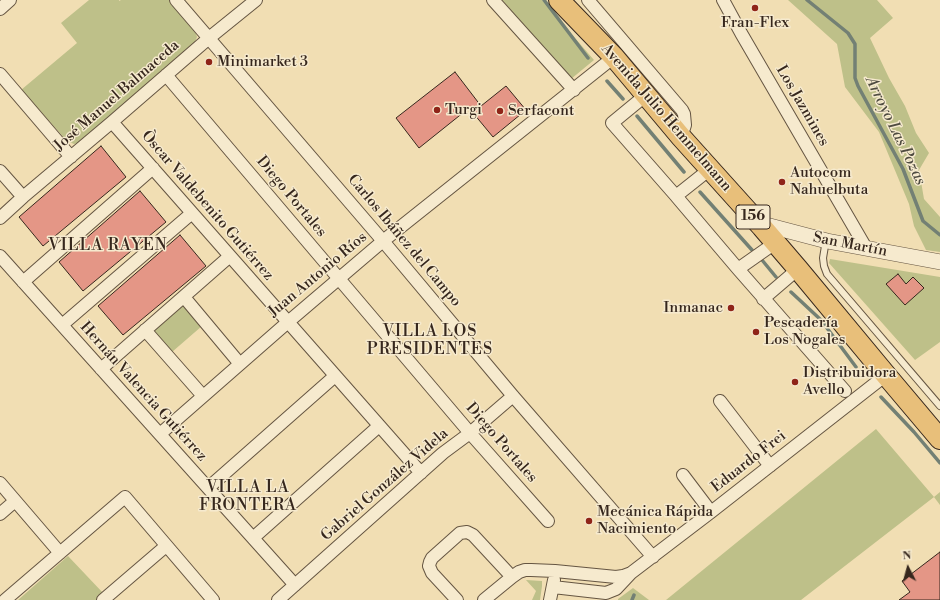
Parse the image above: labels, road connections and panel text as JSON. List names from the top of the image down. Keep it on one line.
{"streets":{"highway":["Avenida Julio Hemmelmann","156"],"street":["José Manuel Balmaceda","Los Jazmines","Diego Portales","Òscar Valdebenito Gutiérrez","Carlos Ibáñez del Campo","San Martín","Juan Antonio Ríos","Hernán Valencia Gutiérrez","Eduardo Frei","Gabriel González Videla"]},"crossings":[["José Manuel Balmaceda","Diego Portales"],["José Manuel Balmaceda","Òscar Valdebenito Gutiérrez"],["José Manuel Balmaceda","Carlos Ibáñez del Campo"],["Los Jazmines","San Martín"],["Avenida Julio Hemmelmann","San Martín"],["Avenida Julio Hemmelmann","Juan Antonio Ríos"],["Avenida Julio Hemmelmann","Eduardo Frei"],["Diego Portales","Juan Antonio Ríos"],["Diego Portales","Gabriel González Videla"],["Òscar Valdebenito Gutiérrez","Juan Antonio Ríos"],["Òscar Valdebenito Gutiérrez","Gabriel González Videla"],["Carlos Ibáñez del Campo","Juan Antonio Ríos"],["Carlos Ibáñez del Campo","Eduardo Frei"],["Carlos Ibáñez del Campo","Gabriel González Videla"],["Juan Antonio Ríos","Hernán Valencia Gutiérrez"],["Hernán Valencia Gutiérrez","Gabriel González Videla"]],"districts":["VILLA RAYEN","VILLA LOS PRESIDENTES","VILLA LA FRONTERA"],"water":["Arroyo Las Pozas"],"places":["Fran-Flex","Minimarket 3","Turgi","Serfacont","Autocom Nahuelbuta","Inmanac","Pescadería Los Nogales","Distribuidora Avello","Mecánica Rápida Nacimiento"],"north":"top"}
